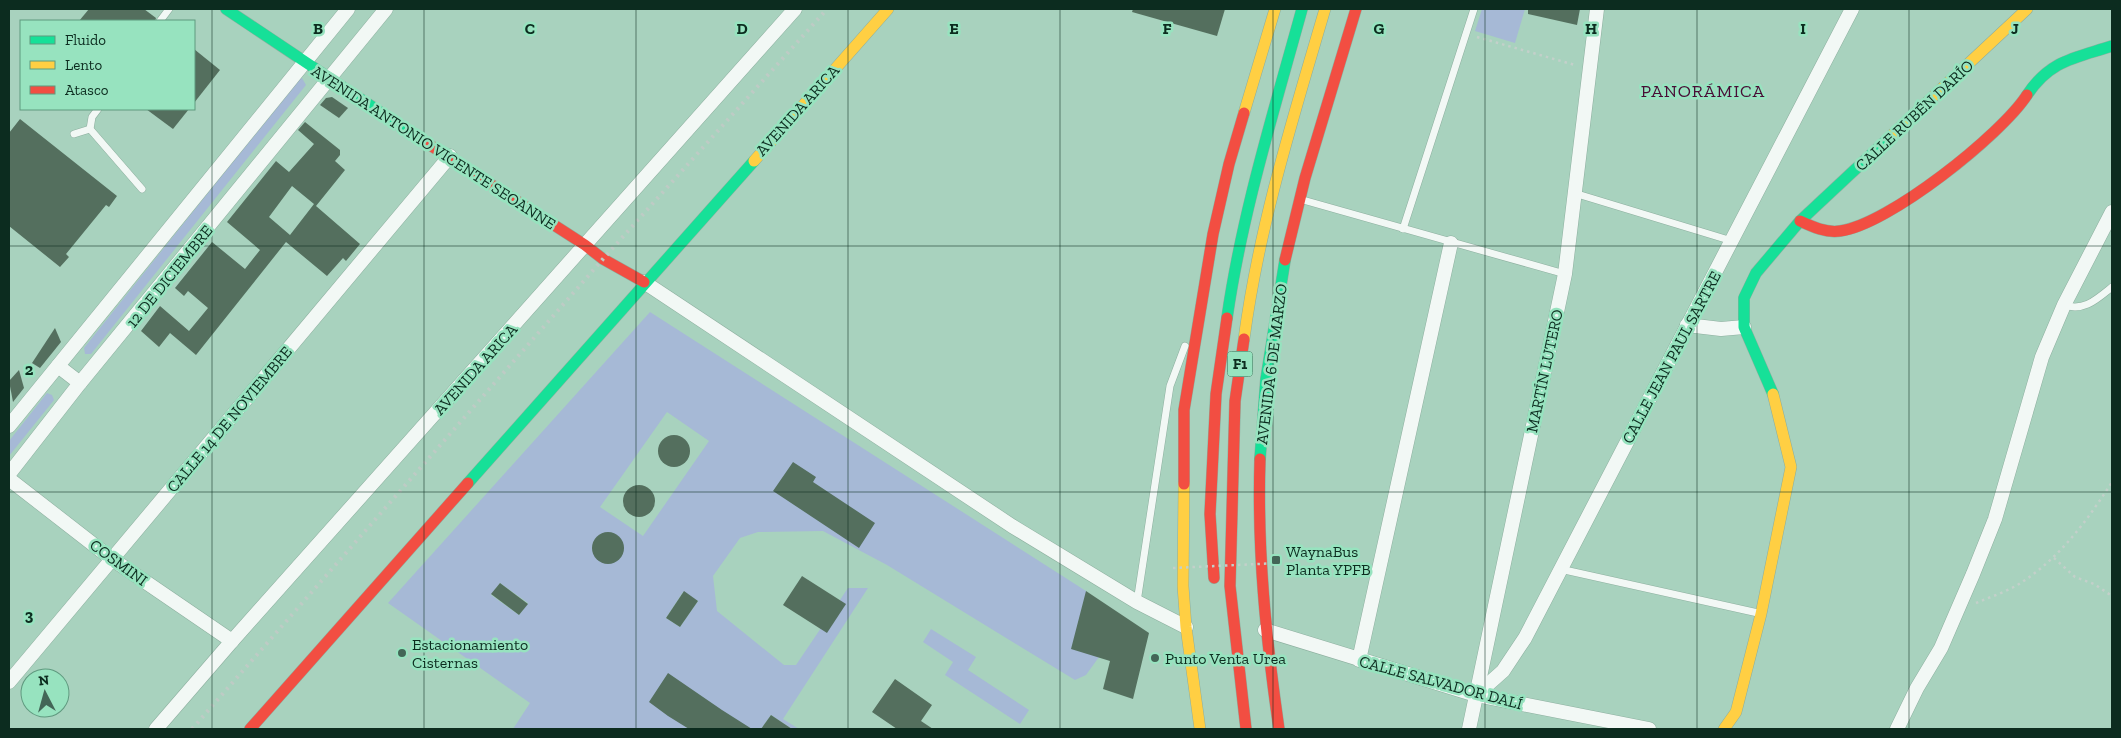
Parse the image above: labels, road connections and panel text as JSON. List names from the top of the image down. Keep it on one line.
{"streets":{"main road":["AVENIDA ARICA","CALLE RUBÉN DARÍO","AVENIDA ANTONIO VICENTE SEOANNE","F1","AVENIDA 6 DE MARZO"],"street":["12 DE DICIEMBRE","CALLE JEAN PAUL SARTRE","MARTÍN LUTERO","CALLE 14 DE NOVIEMBRE","COSMINI","CALLE SALVADOR DALÍ"]},"crossings":[["AVENIDA ARICA","AVENIDA ANTONIO VICENTE SEOANNE"],["AVENIDA ARICA","COSMINI"],["AVENIDA ANTONIO VICENTE SEOANNE","12 DE DICIEMBRE"],["AVENIDA ANTONIO VICENTE SEOANNE","CALLE 14 DE NOVIEMBRE"],["CALLE JEAN PAUL SARTRE","MARTÍN LUTERO"],["CALLE JEAN PAUL SARTRE","CALLE SALVADOR DALÍ"],["AVENIDA 6 DE MARZO","CALLE SALVADOR DALÍ"],["MARTÍN LUTERO","CALLE SALVADOR DALÍ"],["CALLE 14 DE NOVIEMBRE","COSMINI"]],"districts":["PANORÁMICA"],"places":{"transit":["WaynaBus Planta YPFB"],"other":["Estacionamiento Cisternas","Punto Venta Urea"]},"legend":["Fluido","Lento","Atasco"],"north":"top","grid":{"columns":["B","C","D","E","F","G","H","I","J"],"rows":["2","3"]}}
